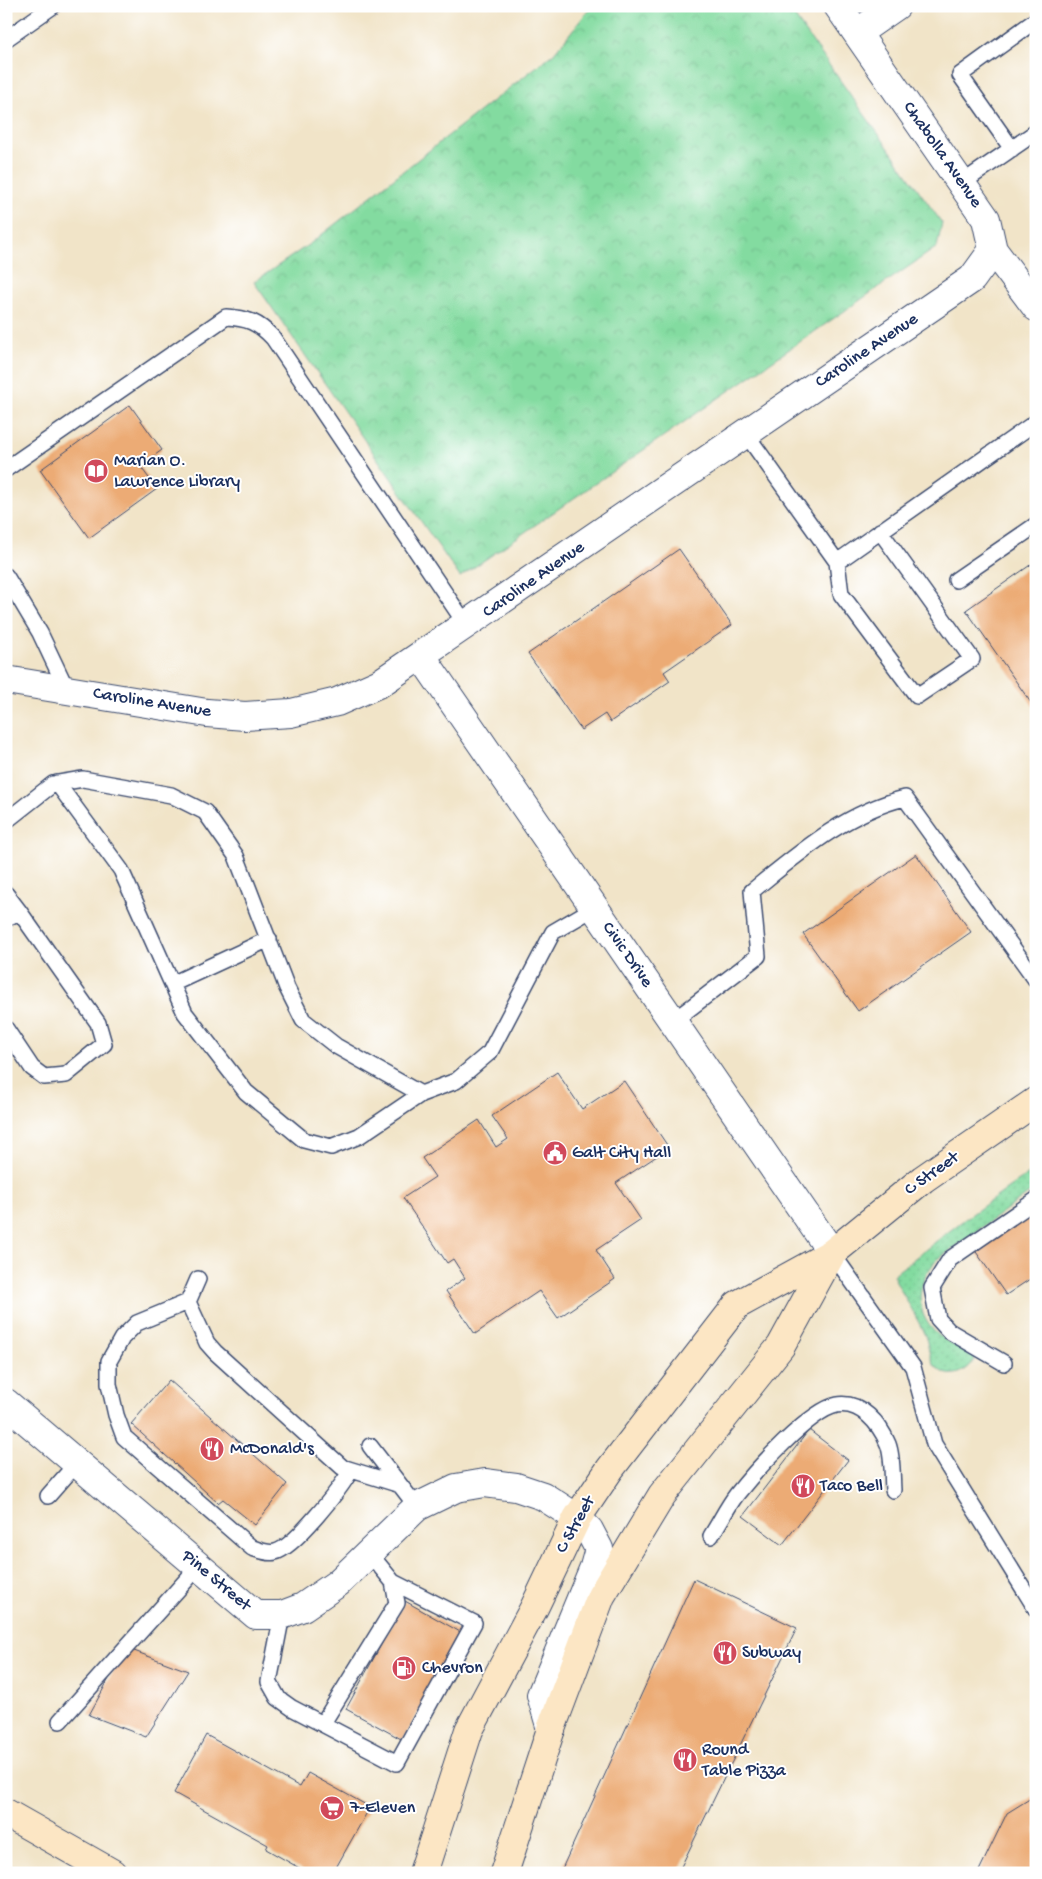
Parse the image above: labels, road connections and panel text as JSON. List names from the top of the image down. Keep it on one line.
{"streets":{"street":["Chabolla Avenue","Caroline Avenue","Civic Drive","C Street","Pine Street"]},"crossings":[["Chabolla Avenue","Caroline Avenue"],["Caroline Avenue","Civic Drive"],["Civic Drive","C Street"],["C Street","Pine Street"]],"places":{"library":["Marian O. Lawrence Library"],"public building":["Galt City Hall"],"restaurant":["McDonald's","Taco Bell","Subway","Round Table Pizza"],"fuel station":["Chevron"],"supermarket":["7-Eleven"]}}
